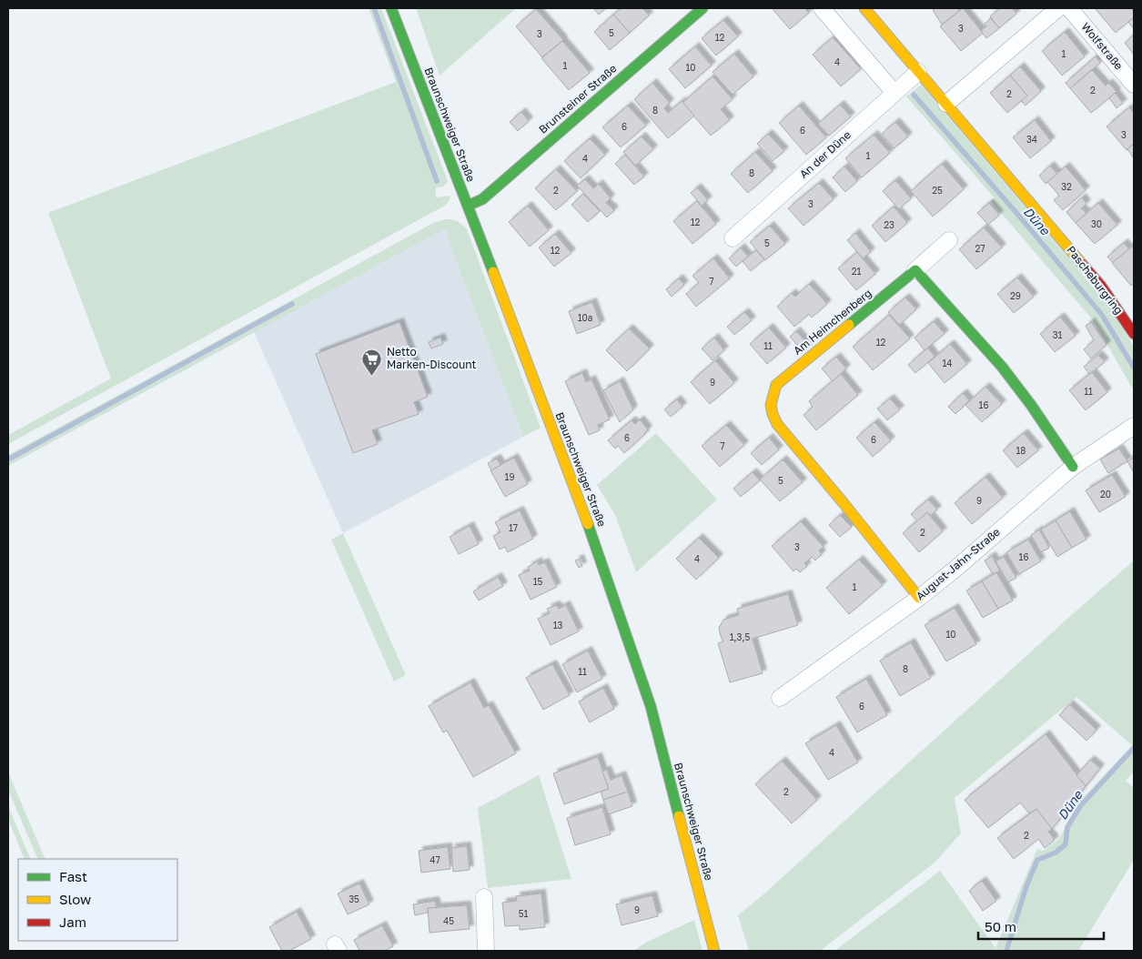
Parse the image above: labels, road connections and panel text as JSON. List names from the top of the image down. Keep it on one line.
{"streets":{"street":["Wolfstraße","Brunsteiner Straße","Braunschweiger Straße","An der Düne","Pascheburgring","Am Heimchenberg","August-Jahn-Straße"]},"crossings":[["Brunsteiner Straße","Braunschweiger Straße"],["An der Düne","Pascheburgring"],["Am Heimchenberg","August-Jahn-Straße"]],"water":["Düne"],"places":{"supermarket":["Netto Marken-Discount"]},"house_numbers":["3","5","3","12","1","4","1","10","2","2","8","6","6","3","34","1","4","8","32","2","25","3","12","30","23","5","27","12","21","7","29","10a","31","12","11","14","9","11","16","6","6","7","18","19","5","20","9","17","2","3","16","4","15","1","13","10","1,3,5","8","11","6","4","2","2","47","35","9","51","45"],"legend":["Fast","Slow","Jam"],"scale_bar":"50 m"}
